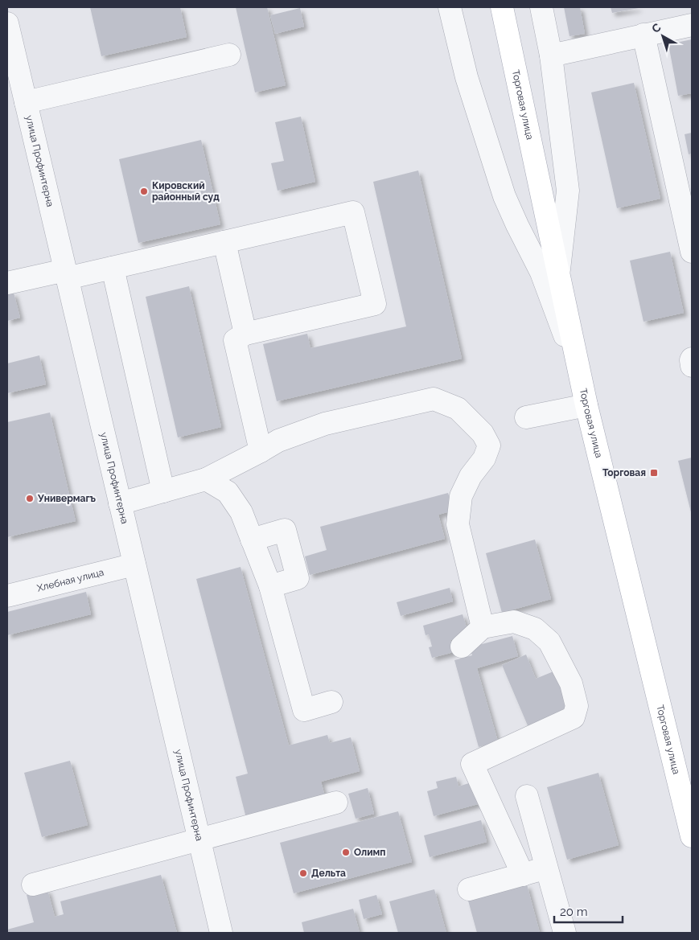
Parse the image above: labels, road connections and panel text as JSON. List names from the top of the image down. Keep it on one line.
{"streets":{"main road":["Торговая улица"],"street":["улица Профинтерна","Хлебная улица"]},"crossings":[["улица Профинтерна","Хлебная улица"]],"places":{"other":["Кировский районный суд","Универмагъ","Олимп","Дельта"],"transit":["Торговая"]},"scale_bar":"20 m","north":"top left"}
